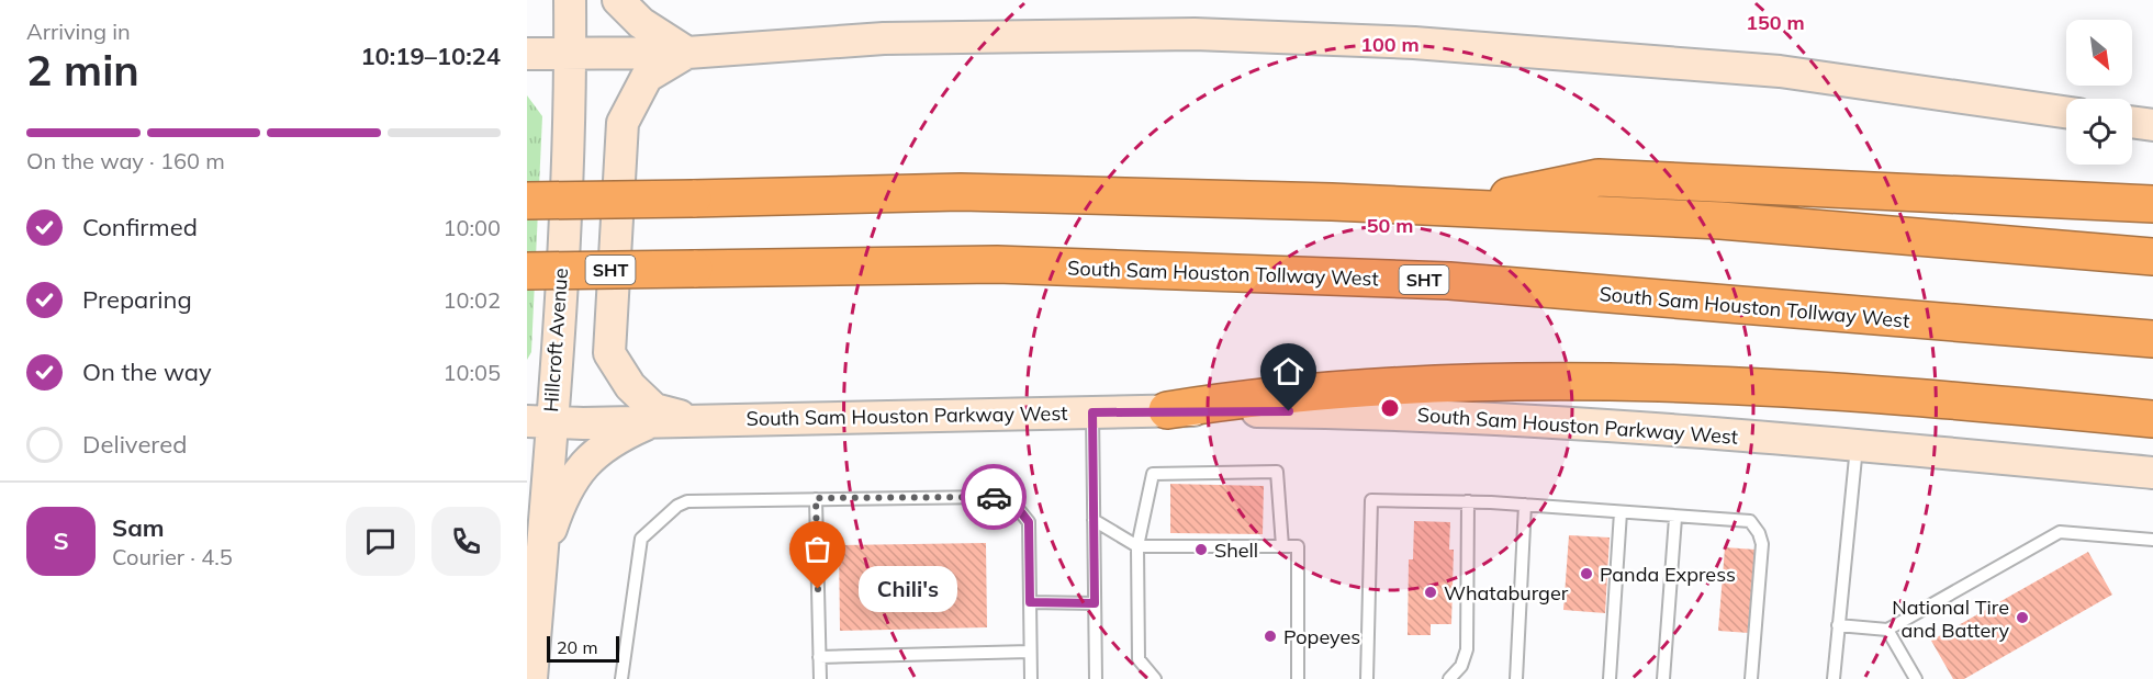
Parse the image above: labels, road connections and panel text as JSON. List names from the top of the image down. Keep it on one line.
{"streets":{"highway":["SHT","South Sam Houston Tollway West"],"main road":["Hillcroft Avenue","South Sam Houston Parkway West"]},"crossings":[["Hillcroft Avenue","South Sam Houston Parkway West"]],"places":["Shell","Panda Express","Chili's","Whataburger","National Tire and Battery","Popeyes"],"scale_bar":"20 m","north":"bottom right","page":{"heading":["2 min","Arriving in","10:19–10:24"],"panel":["Sam","Courier · 4.5"],"bar":"On the way · 160 m","list":[["Confirmed","10:00"],["Preparing","10:02"],["On the way","10:05"],"Delivered"],"round":"S","bubble":"Chili's","scale":"20 m"},"rings":["150 m","100 m","50 m"]}
